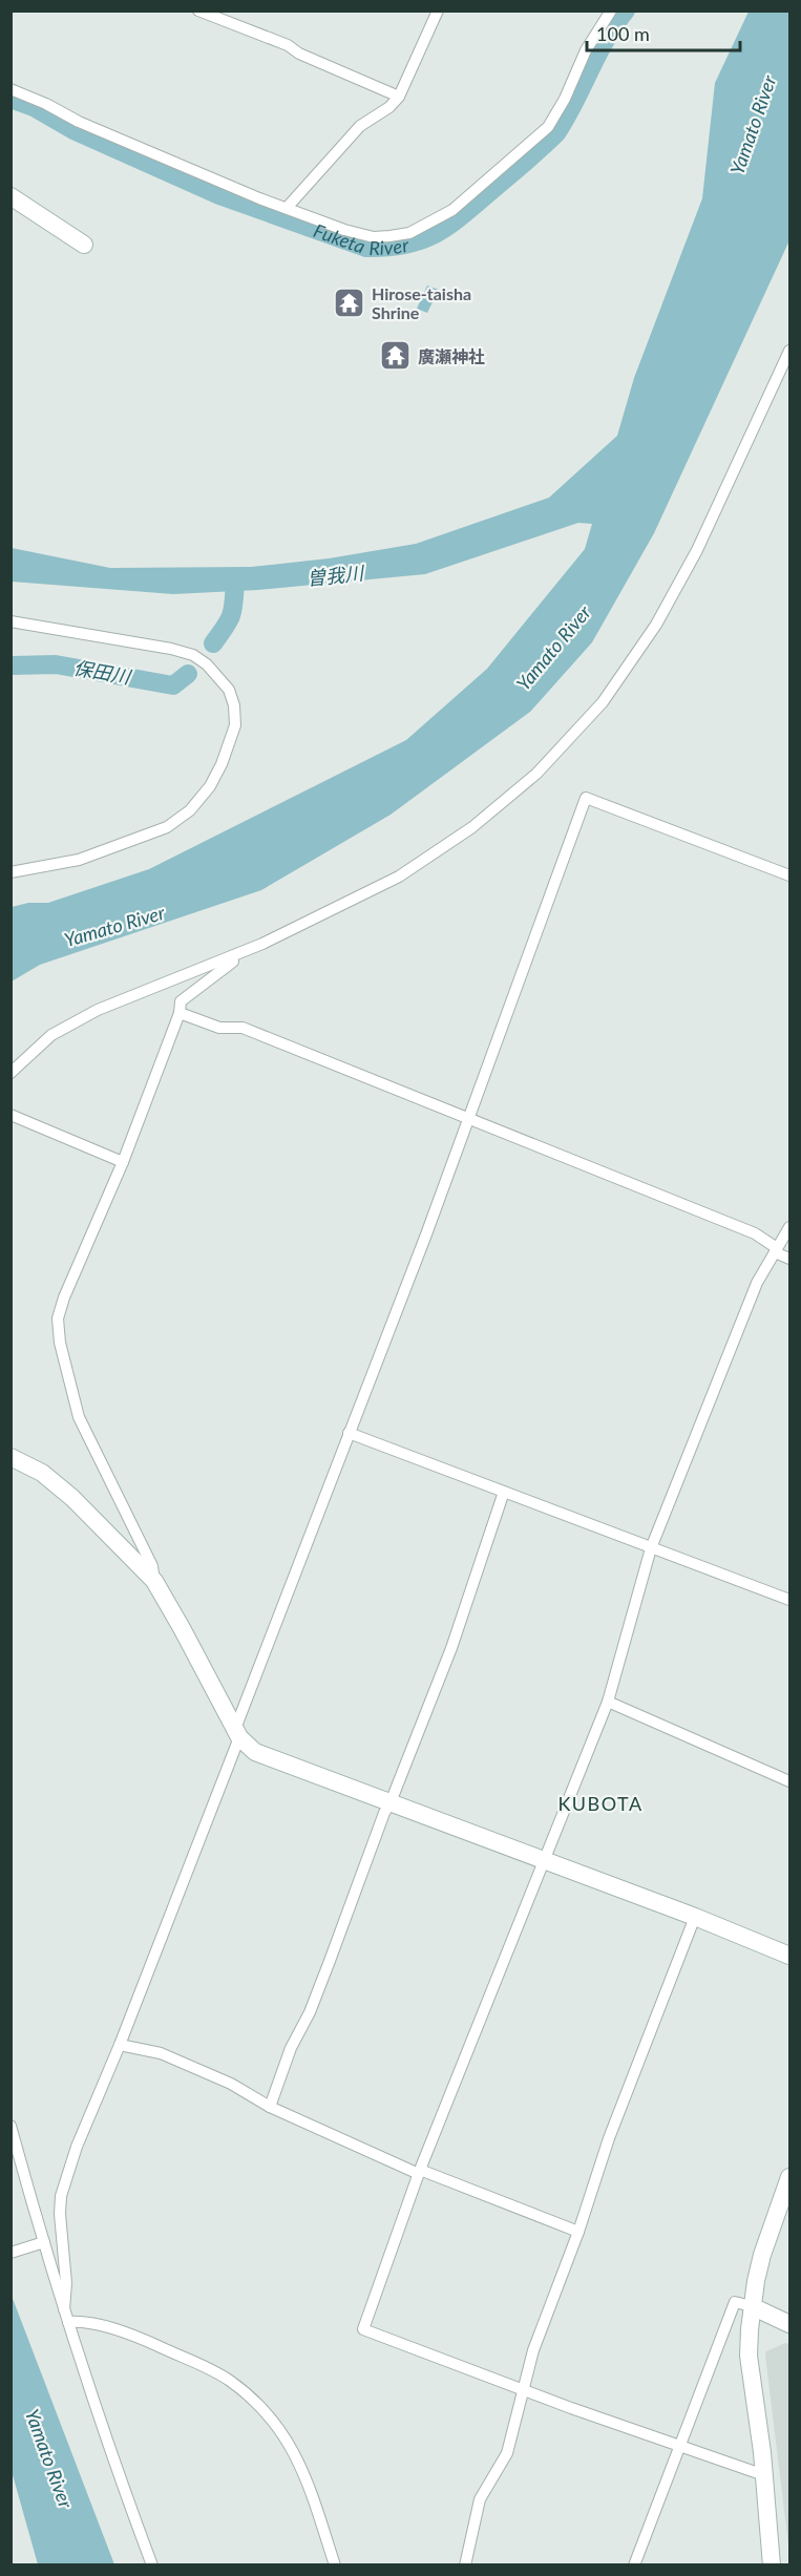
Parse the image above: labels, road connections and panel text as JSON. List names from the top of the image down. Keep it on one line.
{"districts":["KUBOTA"],"water":["Yamato River","Fuketa River","曽我川","保田川"],"places":{"temple":["Hirose-taisha Shrine","廣瀬神社"]},"scale_bar":"100 m"}
